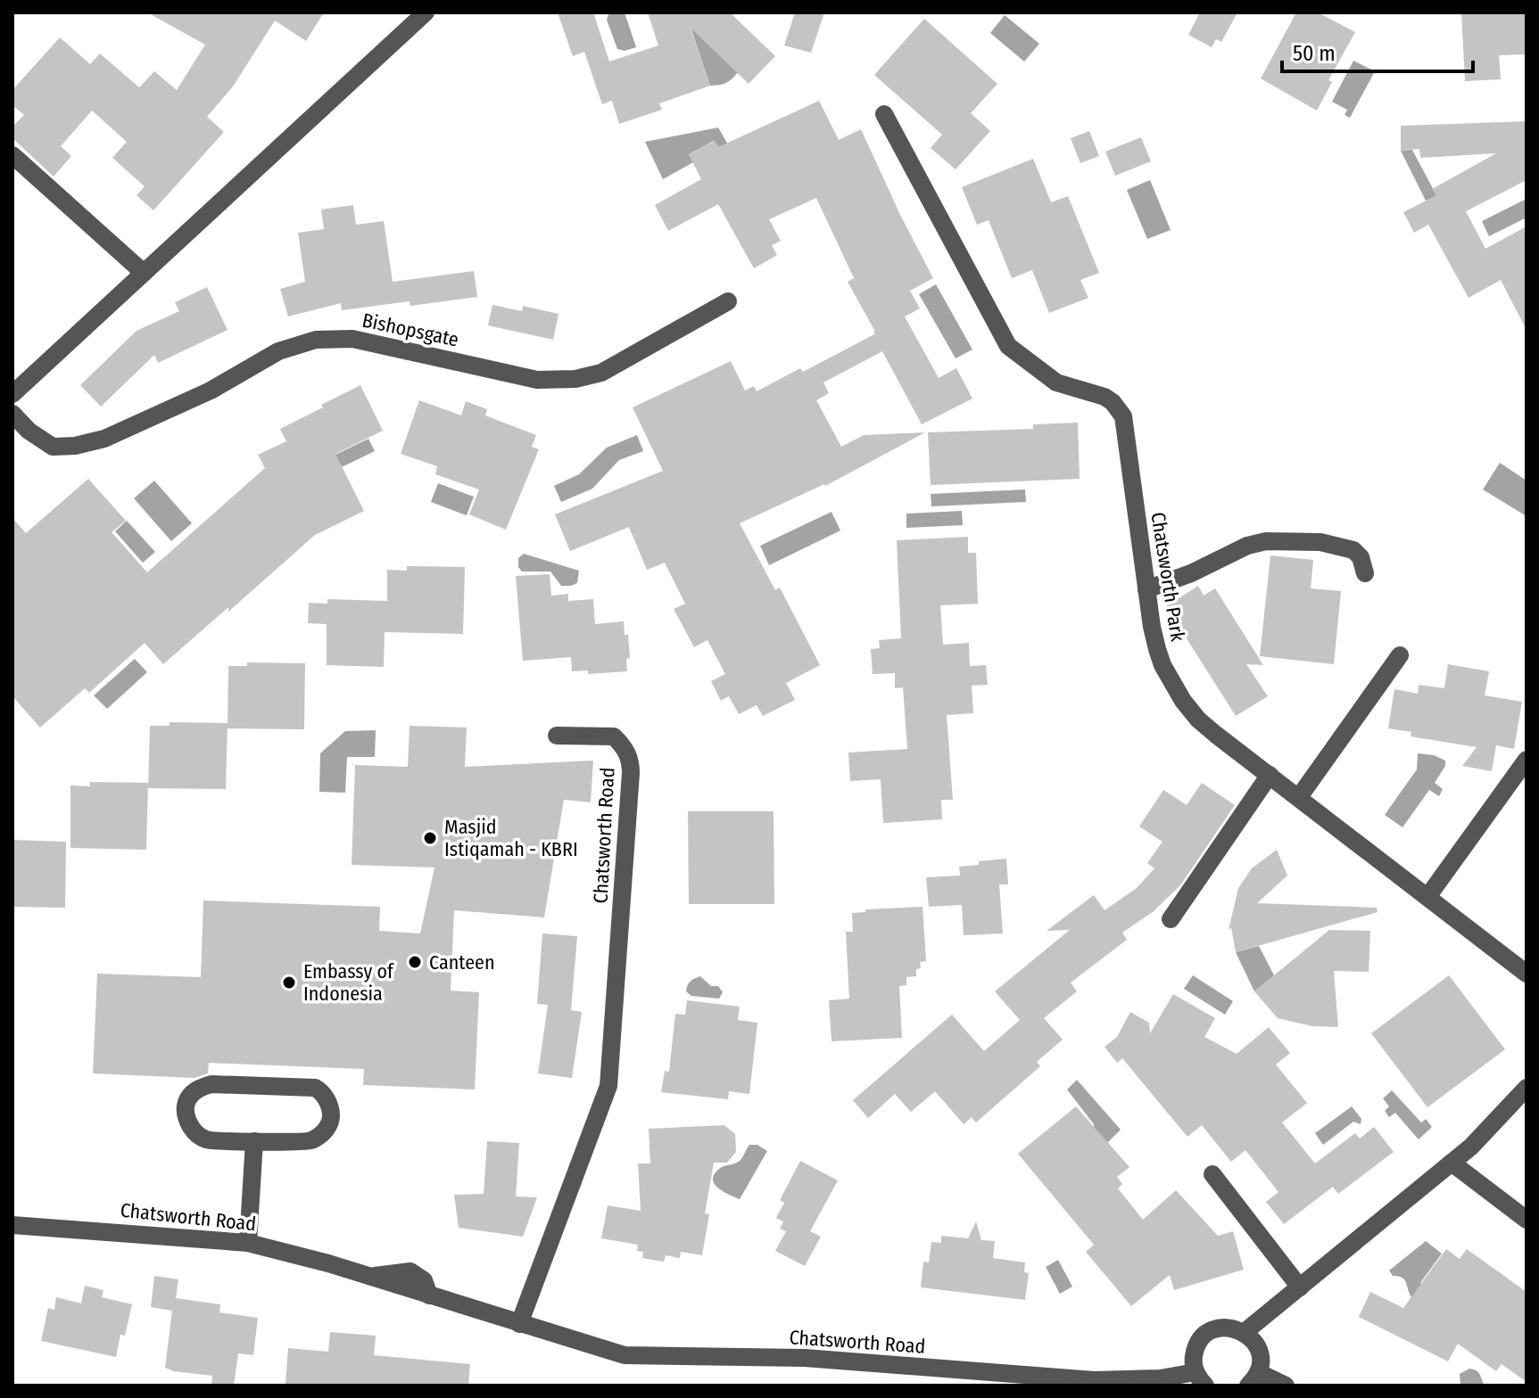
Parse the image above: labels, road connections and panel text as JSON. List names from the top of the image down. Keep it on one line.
{"streets":{"street":["Bishopsgate","Chatsworth Park","Chatsworth Road"]},"places":["Masjid Istiqamah - KBRI","Canteen","Embassy of Indonesia"],"scale_bar":"50 m"}
